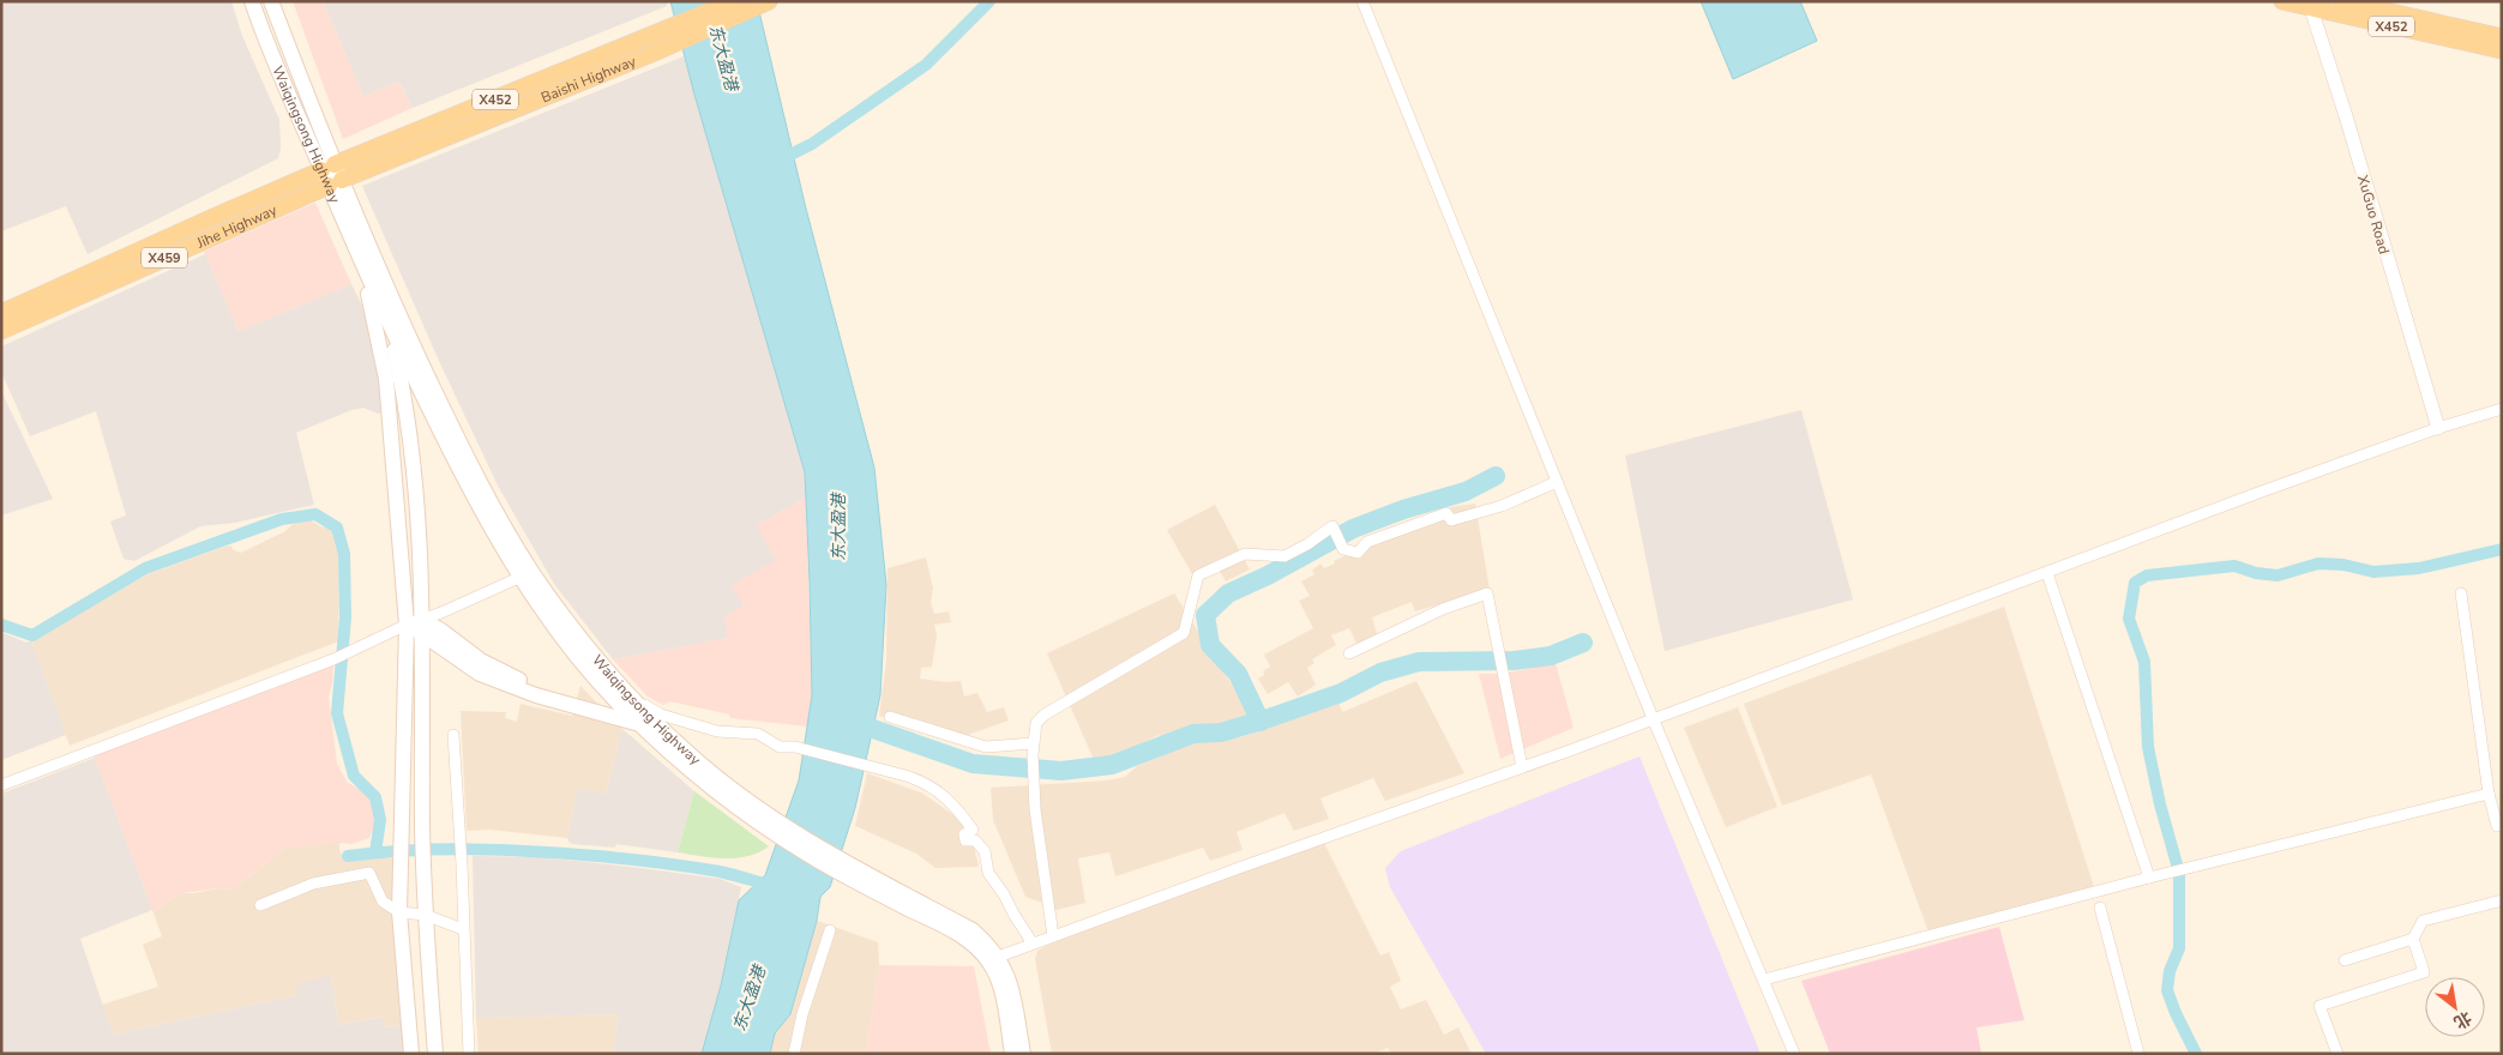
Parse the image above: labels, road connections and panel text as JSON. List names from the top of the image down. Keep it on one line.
{"streets":{"main road":["X452","Baishi Highway","Waiqingsong Highway","Jihe Highway","X459"],"street":["XuGuo Road"]},"crossings":[["X452","XuGuo Road"],["Baishi Highway","Waiqingsong Highway"],["Baishi Highway","Jihe Highway"],["Waiqingsong Highway","Jihe Highway"]],"water":["东大盈港"],"north":"bottom right"}
